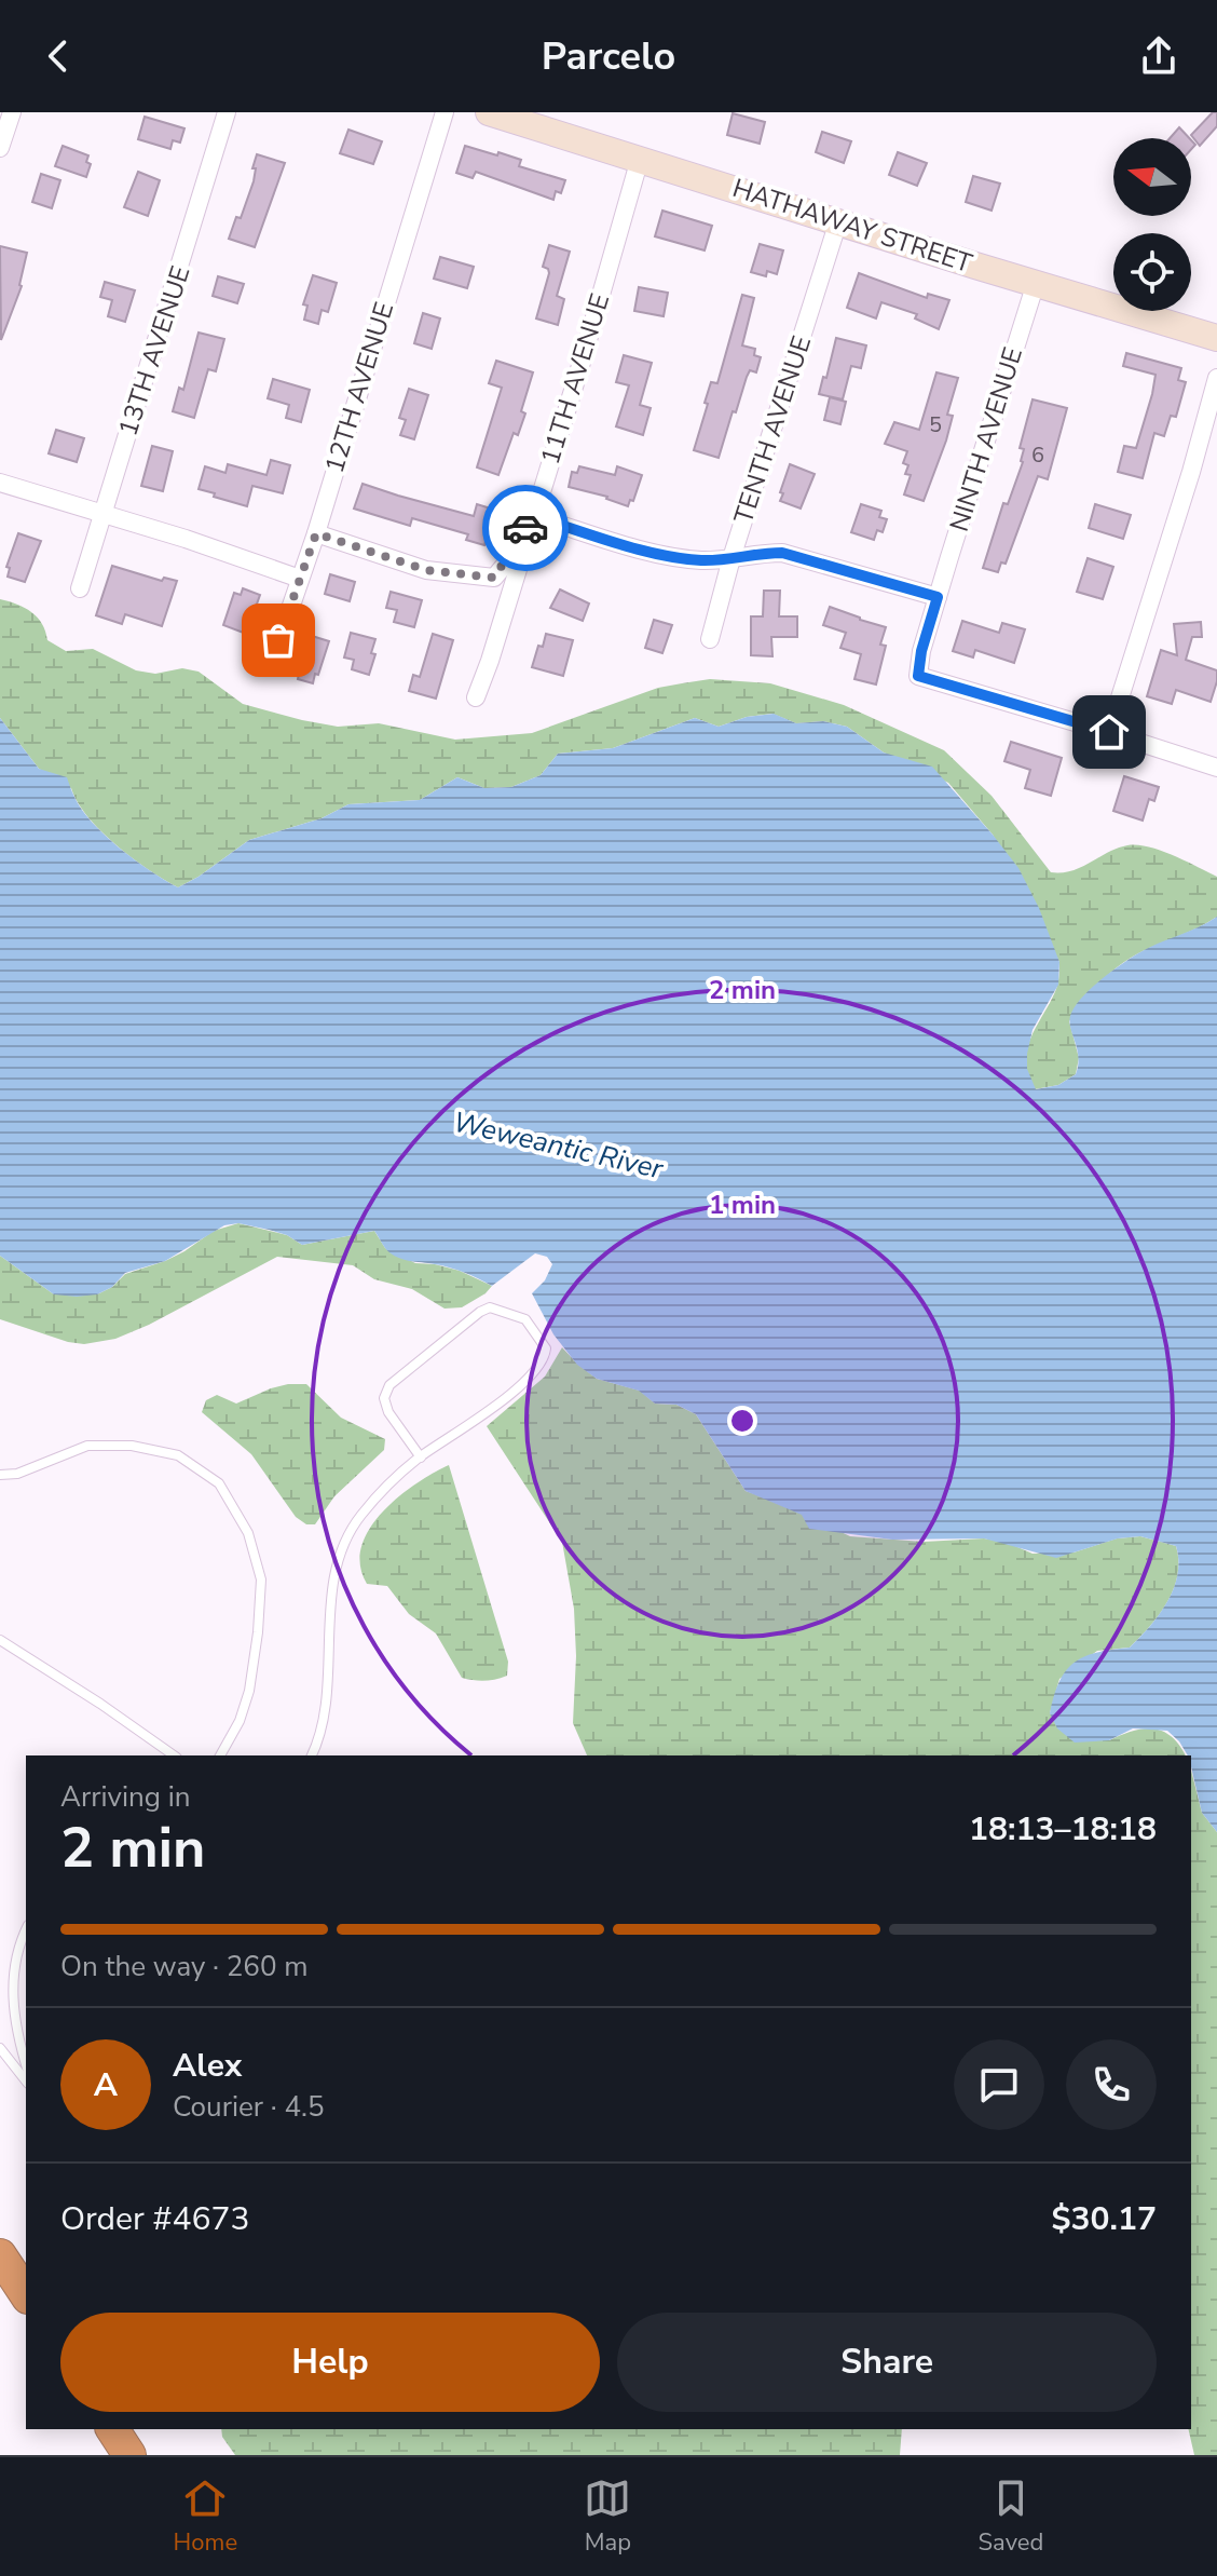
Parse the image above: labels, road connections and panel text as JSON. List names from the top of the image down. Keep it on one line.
{"streets":{"street":["HATHAWAY STREET","13TH AVENUE","11TH AVENUE","12TH AVENUE","TENTH AVENUE","NINTH AVENUE"]},"crossings":[["HATHAWAY STREET","11TH AVENUE"],["HATHAWAY STREET","TENTH AVENUE"],["HATHAWAY STREET","NINTH AVENUE"]],"water":["Weweantic River"],"house_numbers":["5","6"],"north":"left","page":{"header":"Parcelo","heading":["2 min","Arriving in","18:13–18:18"],"panel":["Alex","Courier · 4.5","Order #4673","$30.17"],"bar":"On the way · 260 m","round":"A","buttons":["Help","Share"],"tabs":["Home","Map","Saved"]},"rings":["2 min","1 min"]}
